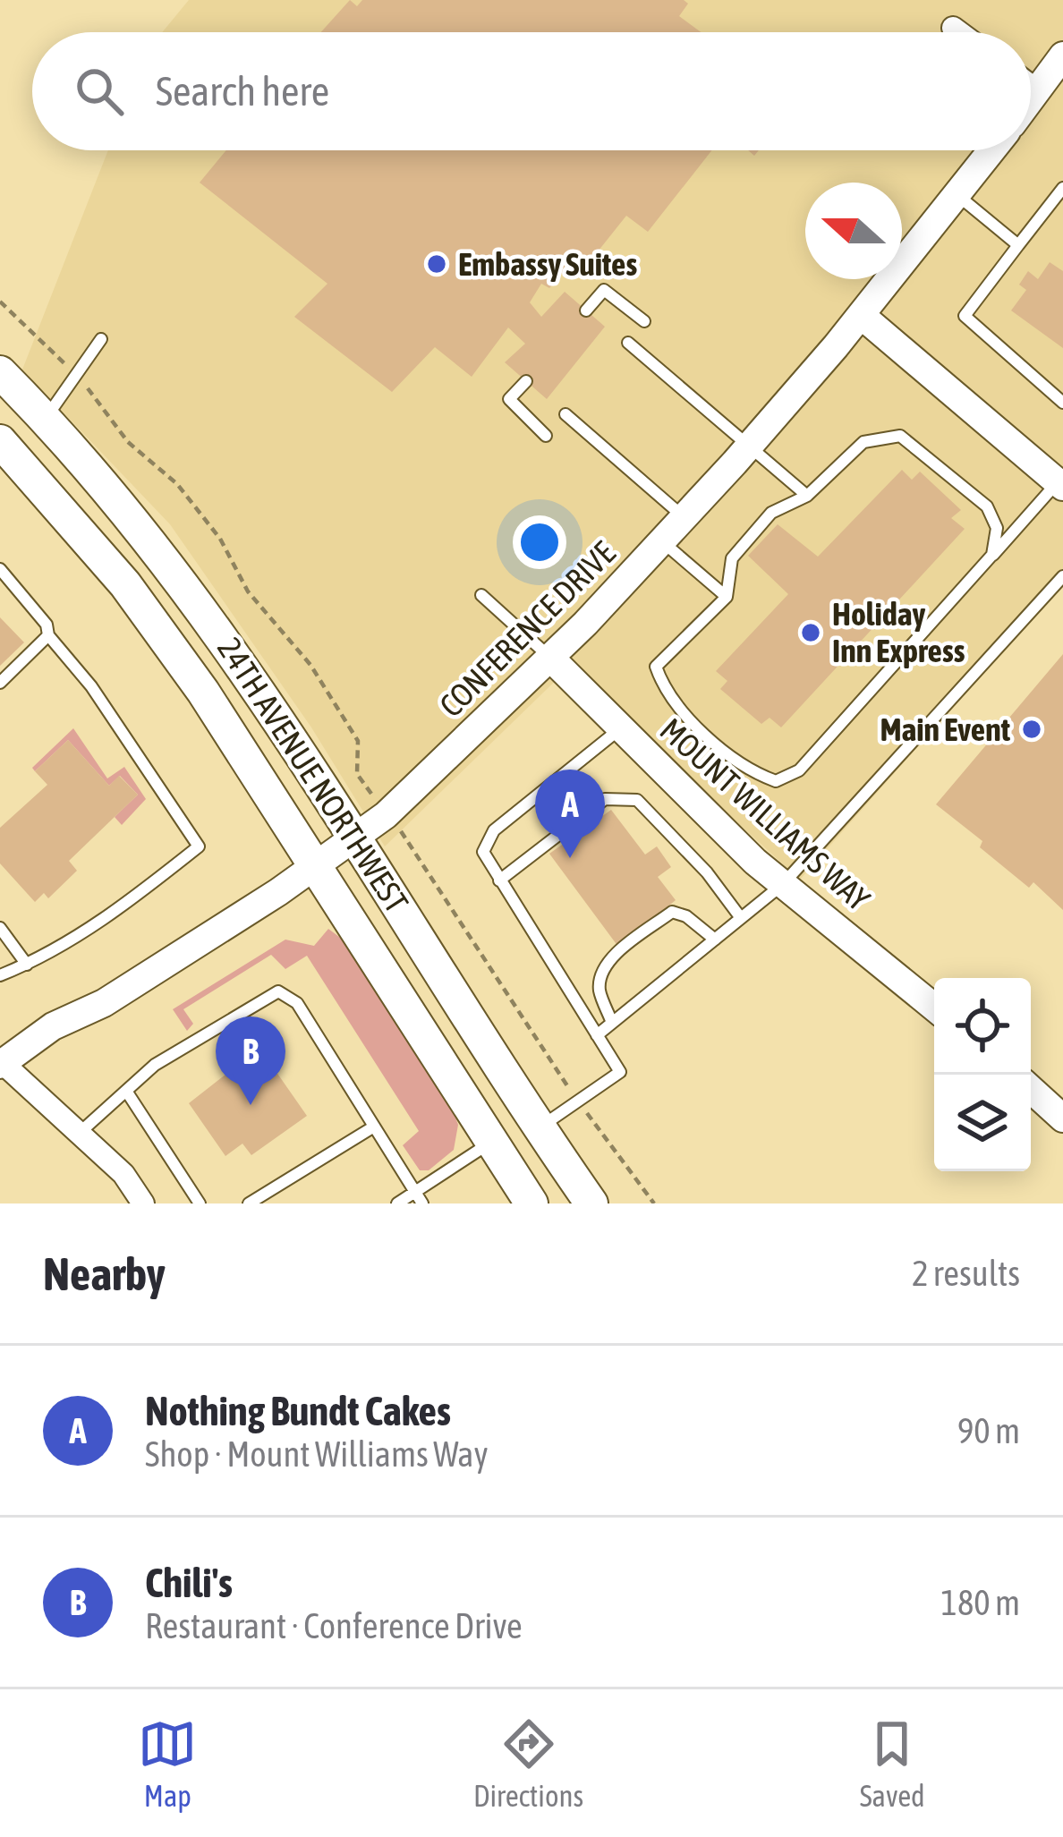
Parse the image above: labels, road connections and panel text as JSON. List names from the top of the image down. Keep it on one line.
{"streets":{"main road":["24TH AVENUE NORTHWEST"],"street":["CONFERENCE DRIVE","MOUNT WILLIAMS WAY"]},"crossings":[["CONFERENCE DRIVE","24TH AVENUE NORTHWEST"],["CONFERENCE DRIVE","MOUNT WILLIAMS WAY"]],"places":["Embassy Suites","Holiday Inn Express","Main Event"],"north":"left","page":{"search":"Search here","pins":["A","B"],"heading":["Nearby","2 results"],"list":[{"mark":"A","name":"Nothing Bundt Cakes","note":"Shop · Mount Williams Way","value":"90 m"},{"mark":"B","name":"Chili's","note":"Restaurant · Conference Drive","value":"180 m"}],"nav":["Map","Directions","Saved"]}}
